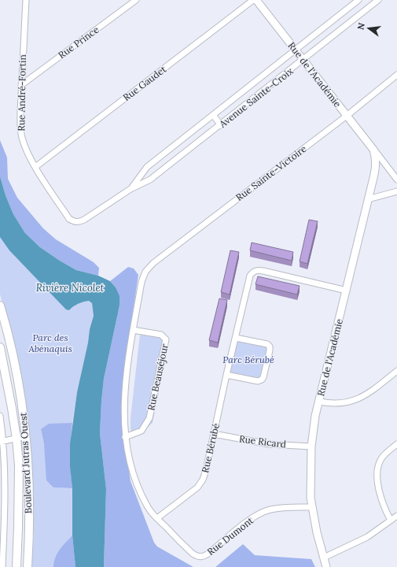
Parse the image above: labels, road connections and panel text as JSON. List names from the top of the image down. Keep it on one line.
{"streets":{"main road":["Boulevard Jutras Ouest"],"street":["Rue Prince","Rue de l'Académie","Rue Gaudet","Rue André-Fortin","Avenue Sainte-Croix","Rue Sainte-Victoire","Rue Beauséjour","Rue Ricard","Rue Bérubé","Rue Dumont"]},"crossings":[["Rue Prince","Rue André-Fortin"],["Rue de l'Académie","Avenue Sainte-Croix"],["Rue de l'Académie","Rue Sainte-Victoire"],["Rue de l'Académie","Rue Ricard"],["Rue de l'Académie","Rue Bérubé"],["Rue de l'Académie","Rue Dumont"],["Rue Gaudet","Rue André-Fortin"],["Rue André-Fortin","Avenue Sainte-Croix"],["Rue Sainte-Victoire","Rue Beauséjour"],["Rue Ricard","Rue Bérubé"],["Rue Bérubé","Rue Dumont"]],"water":["Rivière Nicolet"],"parks":["Parc des Abénaquis","Parc Bérubé"],"north":"left"}
